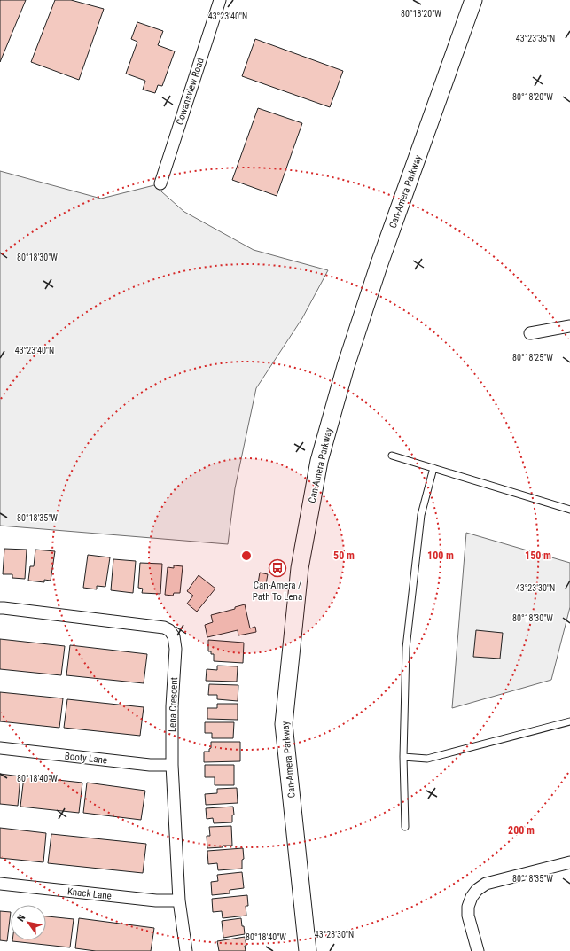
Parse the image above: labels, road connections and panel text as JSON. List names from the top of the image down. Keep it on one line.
{"streets":{"main road":["Can-Amera Parkway"],"street":["Cowansview Road","Lena Crescent","Booty Lane","Knack Lane"]},"crossings":[["Lena Crescent","Booty Lane"],["Lena Crescent","Knack Lane"]],"places":{"bus stop":["Can-Amera / Path To Lena"]},"north":"top left","coordinates":["80°18'20\"W","43°23'40\"N","43°23'35\"N","80°18'30\"W","80°18'25\"W","80°18'35\"W","43°23'30\"N","80°18'40\"W"],"rings":["50 m","100 m","150 m","200 m"]}
